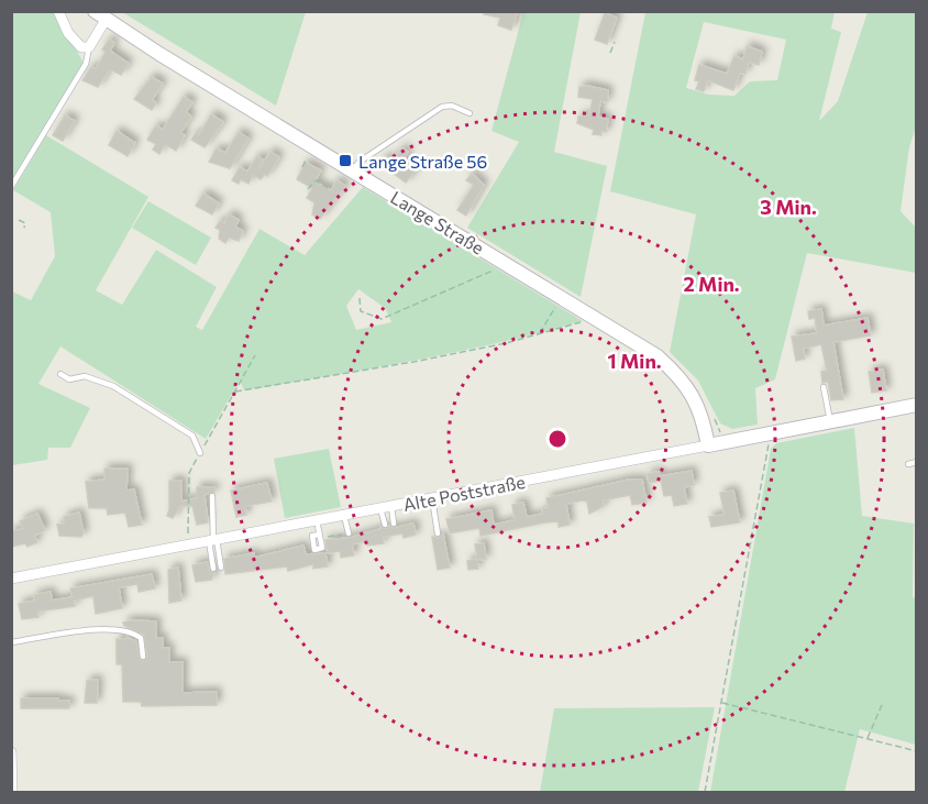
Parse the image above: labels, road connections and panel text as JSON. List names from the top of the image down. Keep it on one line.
{"streets":{"street":["Lange Straße","Alte Poststraße"]},"crossings":[["Lange Straße","Alte Poststraße"]],"places":{"transit":["Lange Straße 56"]},"rings":["3 Min.","2 Min.","1 Min."]}
